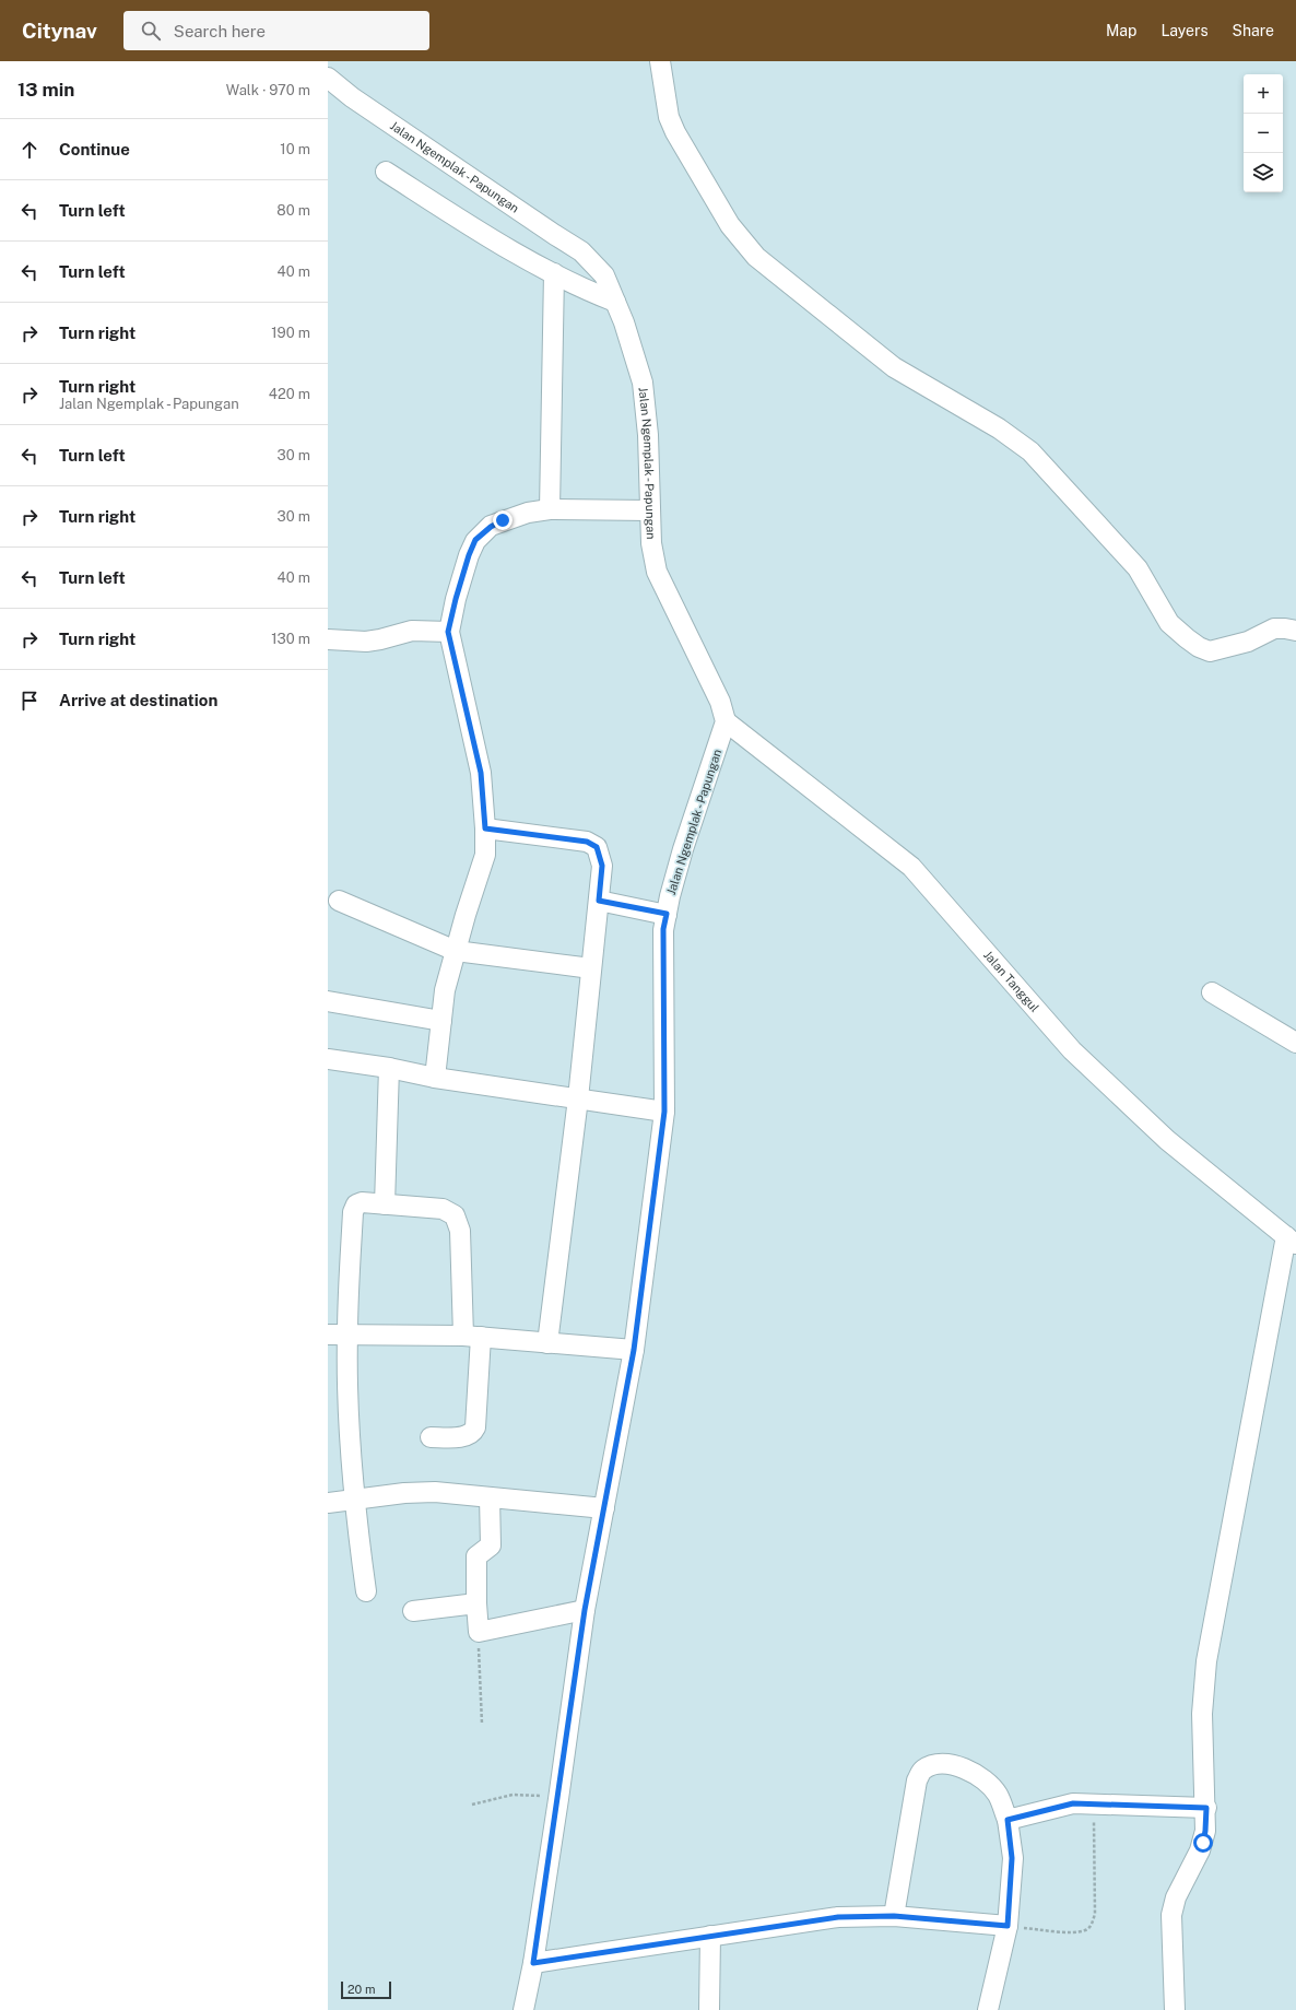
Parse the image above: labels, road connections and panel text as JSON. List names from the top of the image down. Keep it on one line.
{"streets":{"street":["Jalan Ngemplak - Papungan","Jalan Tanggul"]},"crossings":[["Jalan Ngemplak - Papungan","Jalan Tanggul"]],"scale_bar":"20 m","page":{"header":"Citynav","search":"Search here","nav":["Map","Layers","Share"],"heading":["13 min","Walk · 970 m"],"map_buttons":["+","−"],"list":[["Continue","10 m"],["Turn left","80 m"],["Turn left","40 m"],["Turn right","190 m"],["Turn right","Jalan Ngemplak - Papungan","420 m"],["Turn left","30 m"],["Turn right","30 m"],["Turn left","40 m"],["Turn right","130 m"],"Arrive at destination"],"scale":"20 m"}}
